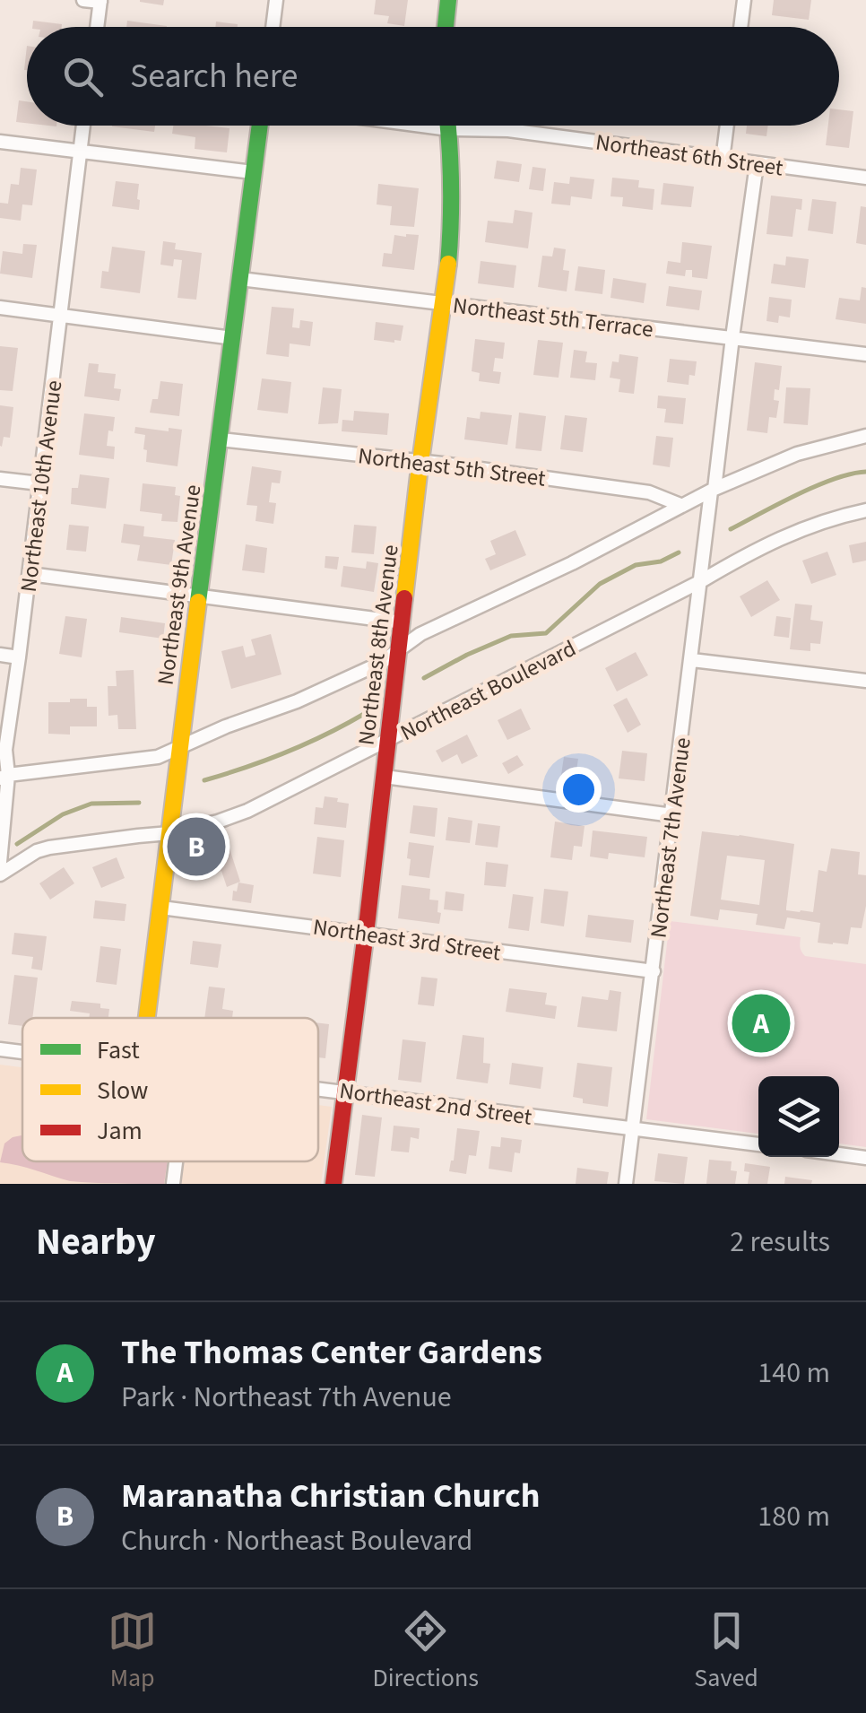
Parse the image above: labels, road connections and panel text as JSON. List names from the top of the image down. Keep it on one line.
{"streets":{"street":["Northeast 6th Street","Northeast 5th Terrace","Northeast 5th Street","Northeast 10th Avenue","Northeast 9th Avenue","Northeast 8th Avenue","Northeast Boulevard","Northeast 7th Avenue","Northeast 3rd Street","Northeast 2nd Street"]},"crossings":[["Northeast 6th Street","Northeast 8th Avenue"],["Northeast 6th Street","Northeast 7th Avenue"],["Northeast 5th Terrace","Northeast 9th Avenue"],["Northeast 5th Terrace","Northeast 8th Avenue"],["Northeast 5th Terrace","Northeast 7th Avenue"],["Northeast 5th Street","Northeast 9th Avenue"],["Northeast 5th Street","Northeast 8th Avenue"],["Northeast 9th Avenue","Northeast Boulevard"],["Northeast 9th Avenue","Northeast 3rd Street"],["Northeast 8th Avenue","Northeast Boulevard"],["Northeast 8th Avenue","Northeast 3rd Street"],["Northeast 8th Avenue","Northeast 2nd Street"],["Northeast Boulevard","Northeast 7th Avenue"],["Northeast 7th Avenue","Northeast 3rd Street"],["Northeast 7th Avenue","Northeast 2nd Street"]],"legend":["Fast","Slow","Jam"],"page":{"search":"Search here","pins":["B","A"],"heading":["Nearby","2 results"],"list":[{"mark":"A","name":"The Thomas Center Gardens","note":"Park · Northeast 7th Avenue","value":"140 m"},{"mark":"B","name":"Maranatha Christian Church","note":"Church · Northeast Boulevard","value":"180 m"}],"nav":["Map","Directions","Saved"]}}
